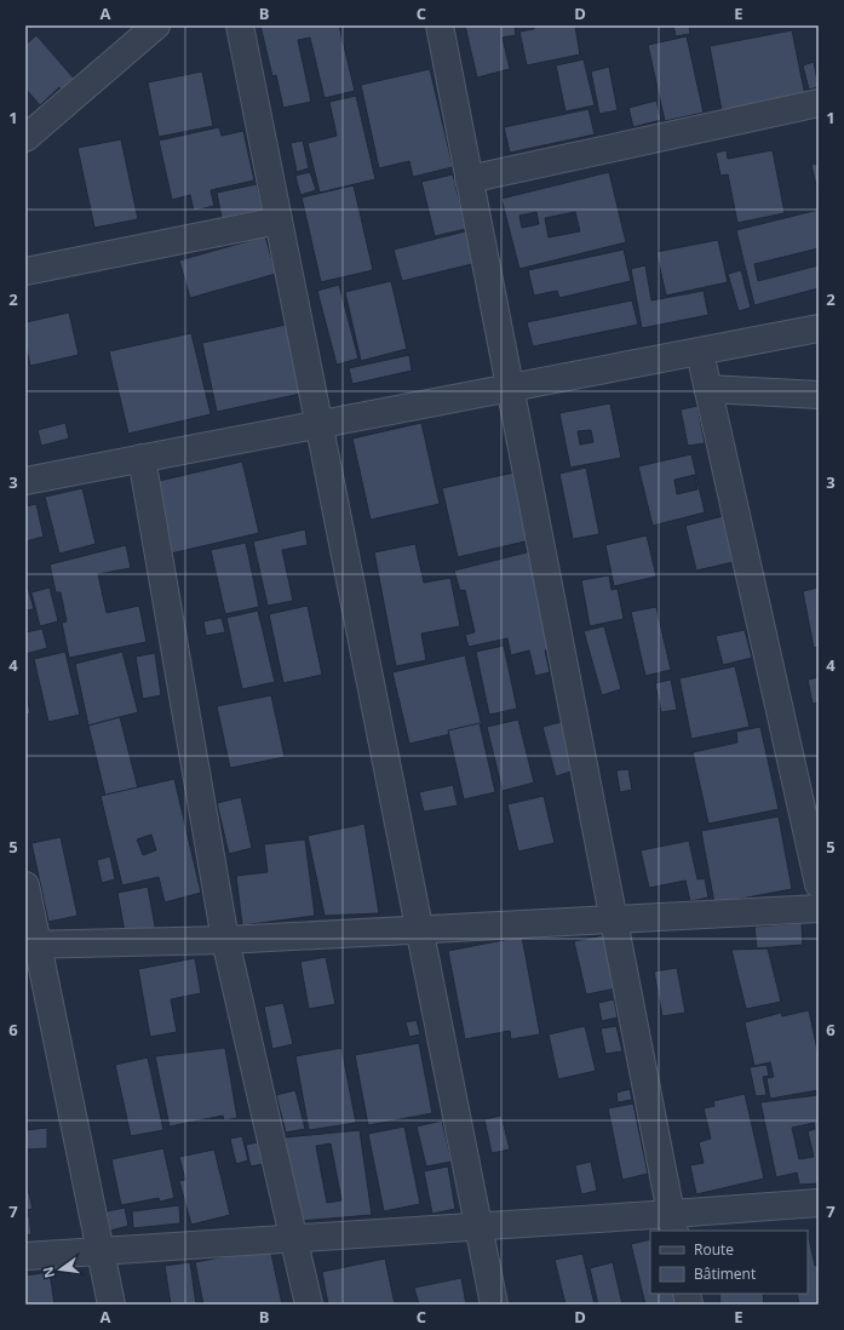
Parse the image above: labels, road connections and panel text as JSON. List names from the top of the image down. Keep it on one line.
{"legend":["Route","Bâtiment"],"north":"left","grid":{"columns":["A","B","C","D","E"],"rows":["1","2","3","4","5","6","7"]}}
